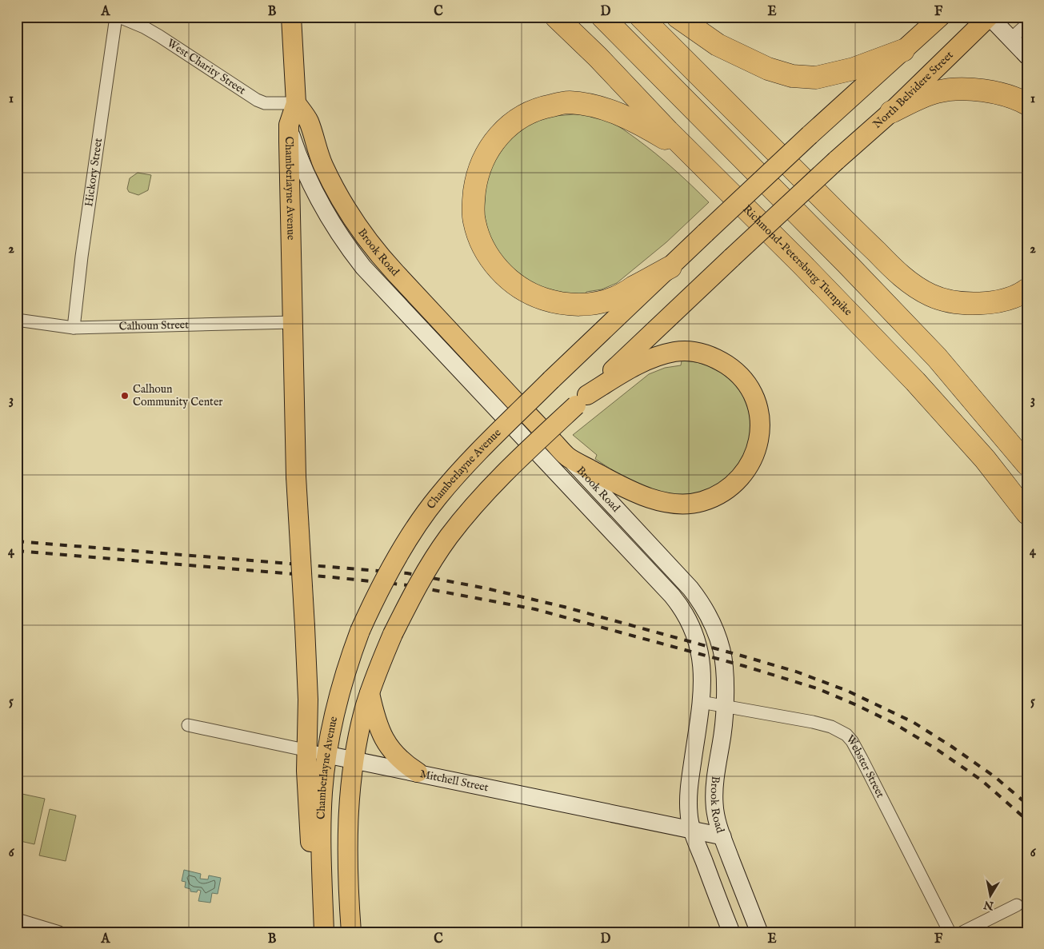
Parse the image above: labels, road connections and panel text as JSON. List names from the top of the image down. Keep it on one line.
{"streets":{"highway":["Richmond-Petersburg Turnpike"],"main road":["North Belvidere Street","Chamberlayne Avenue","Brook Road","Mitchell Street"],"street":["West Charity Street","Hickory Street","Calhoun Street","Webster Street"]},"crossings":[["West Charity Street","Chamberlayne Avenue"],["West Charity Street","Brook Road"],["Hickory Street","Calhoun Street"],["Chamberlayne Avenue","Brook Road"],["Chamberlayne Avenue","Calhoun Street"],["Chamberlayne Avenue","Mitchell Street"],["Brook Road","Webster Street"],["Brook Road","Mitchell Street"]],"places":["Calhoun Community Center"],"north":"bottom","grid":{"columns":["A","B","C","D","E","F"],"rows":["1","2","3","4","5","6"]}}
